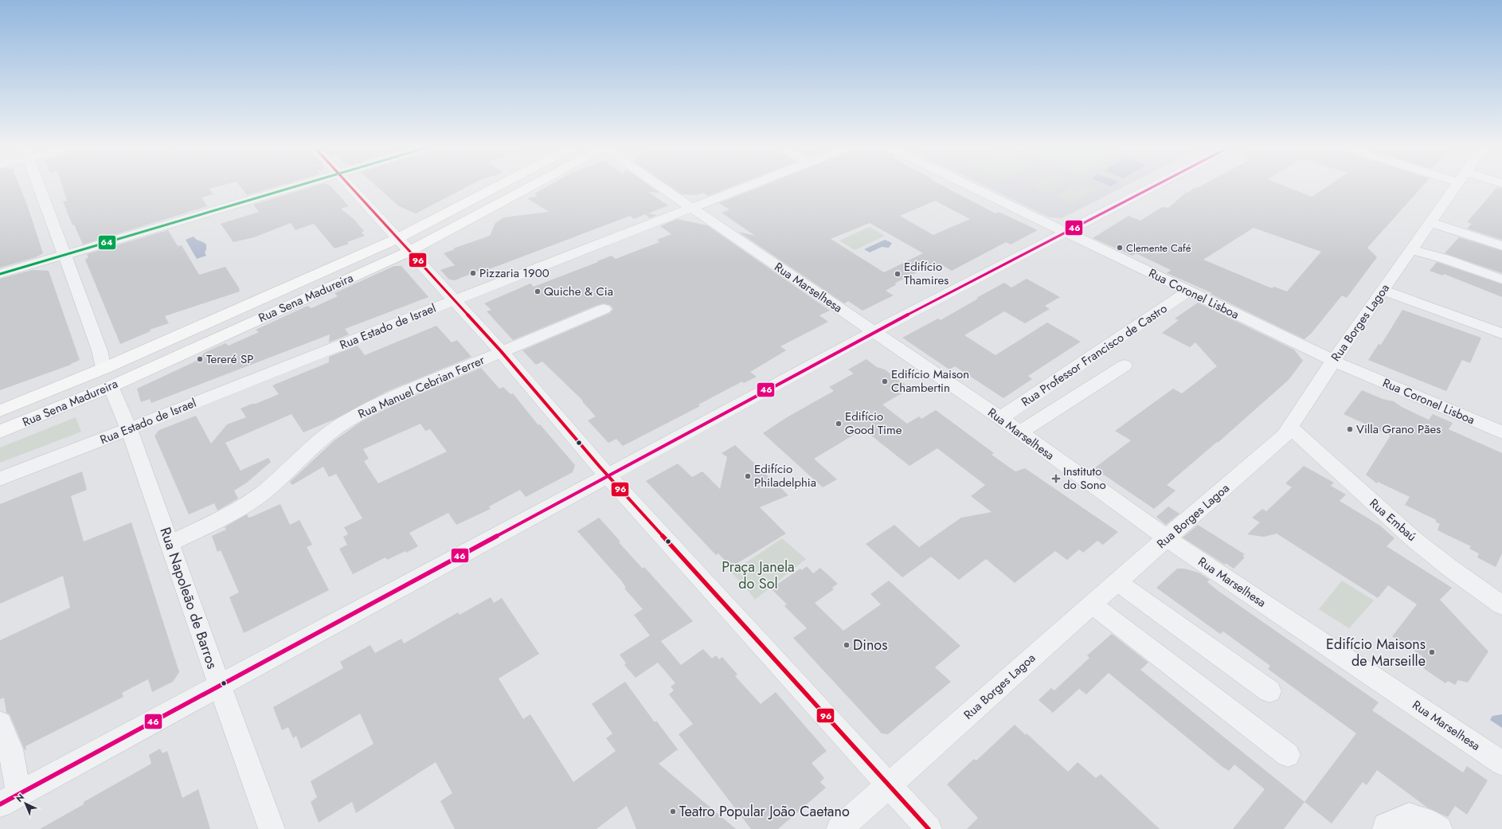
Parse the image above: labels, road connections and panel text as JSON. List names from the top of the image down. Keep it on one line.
{"streets":{"main road":["Rua Sena Madureira"],"street":["Rua Marselhesa","Rua Coronel Lisboa","Rua Borges Lagoa","Rua Estado de Israel","Rua Professor Francisco de Castro","Rua Manuel Cebrian Ferrer","Rua Embaú","Rua Napoleão de Barros"]},"crossings":[["Rua Marselhesa","Rua Borges Lagoa"],["Rua Marselhesa","Rua Estado de Israel"],["Rua Marselhesa","Rua Professor Francisco de Castro"],["Rua Coronel Lisboa","Rua Borges Lagoa"],["Rua Coronel Lisboa","Rua Professor Francisco de Castro"],["Rua Sena Madureira","Rua Napoleão de Barros"],["Rua Borges Lagoa","Rua Embaú"],["Rua Estado de Israel","Rua Napoleão de Barros"],["Rua Manuel Cebrian Ferrer","Rua Napoleão de Barros"]],"parks":["Praça Janela do Sol"],"places":{"other":["Clemente Café","Pizzaria 1900","Edifício Thamires","Quiche & Cia","Tereré SP","Edifício Maison Chambertin","Edifício Good Time","Villa Grano Pães","Edifício Philadelphia","Dinos","Edifício Maisons de Marseille","Teatro Popular João Caetano"],"health":["Instituto do Sono"]},"lines":["transit line 96","transit line 64","transit line 46"],"north":"top left"}
